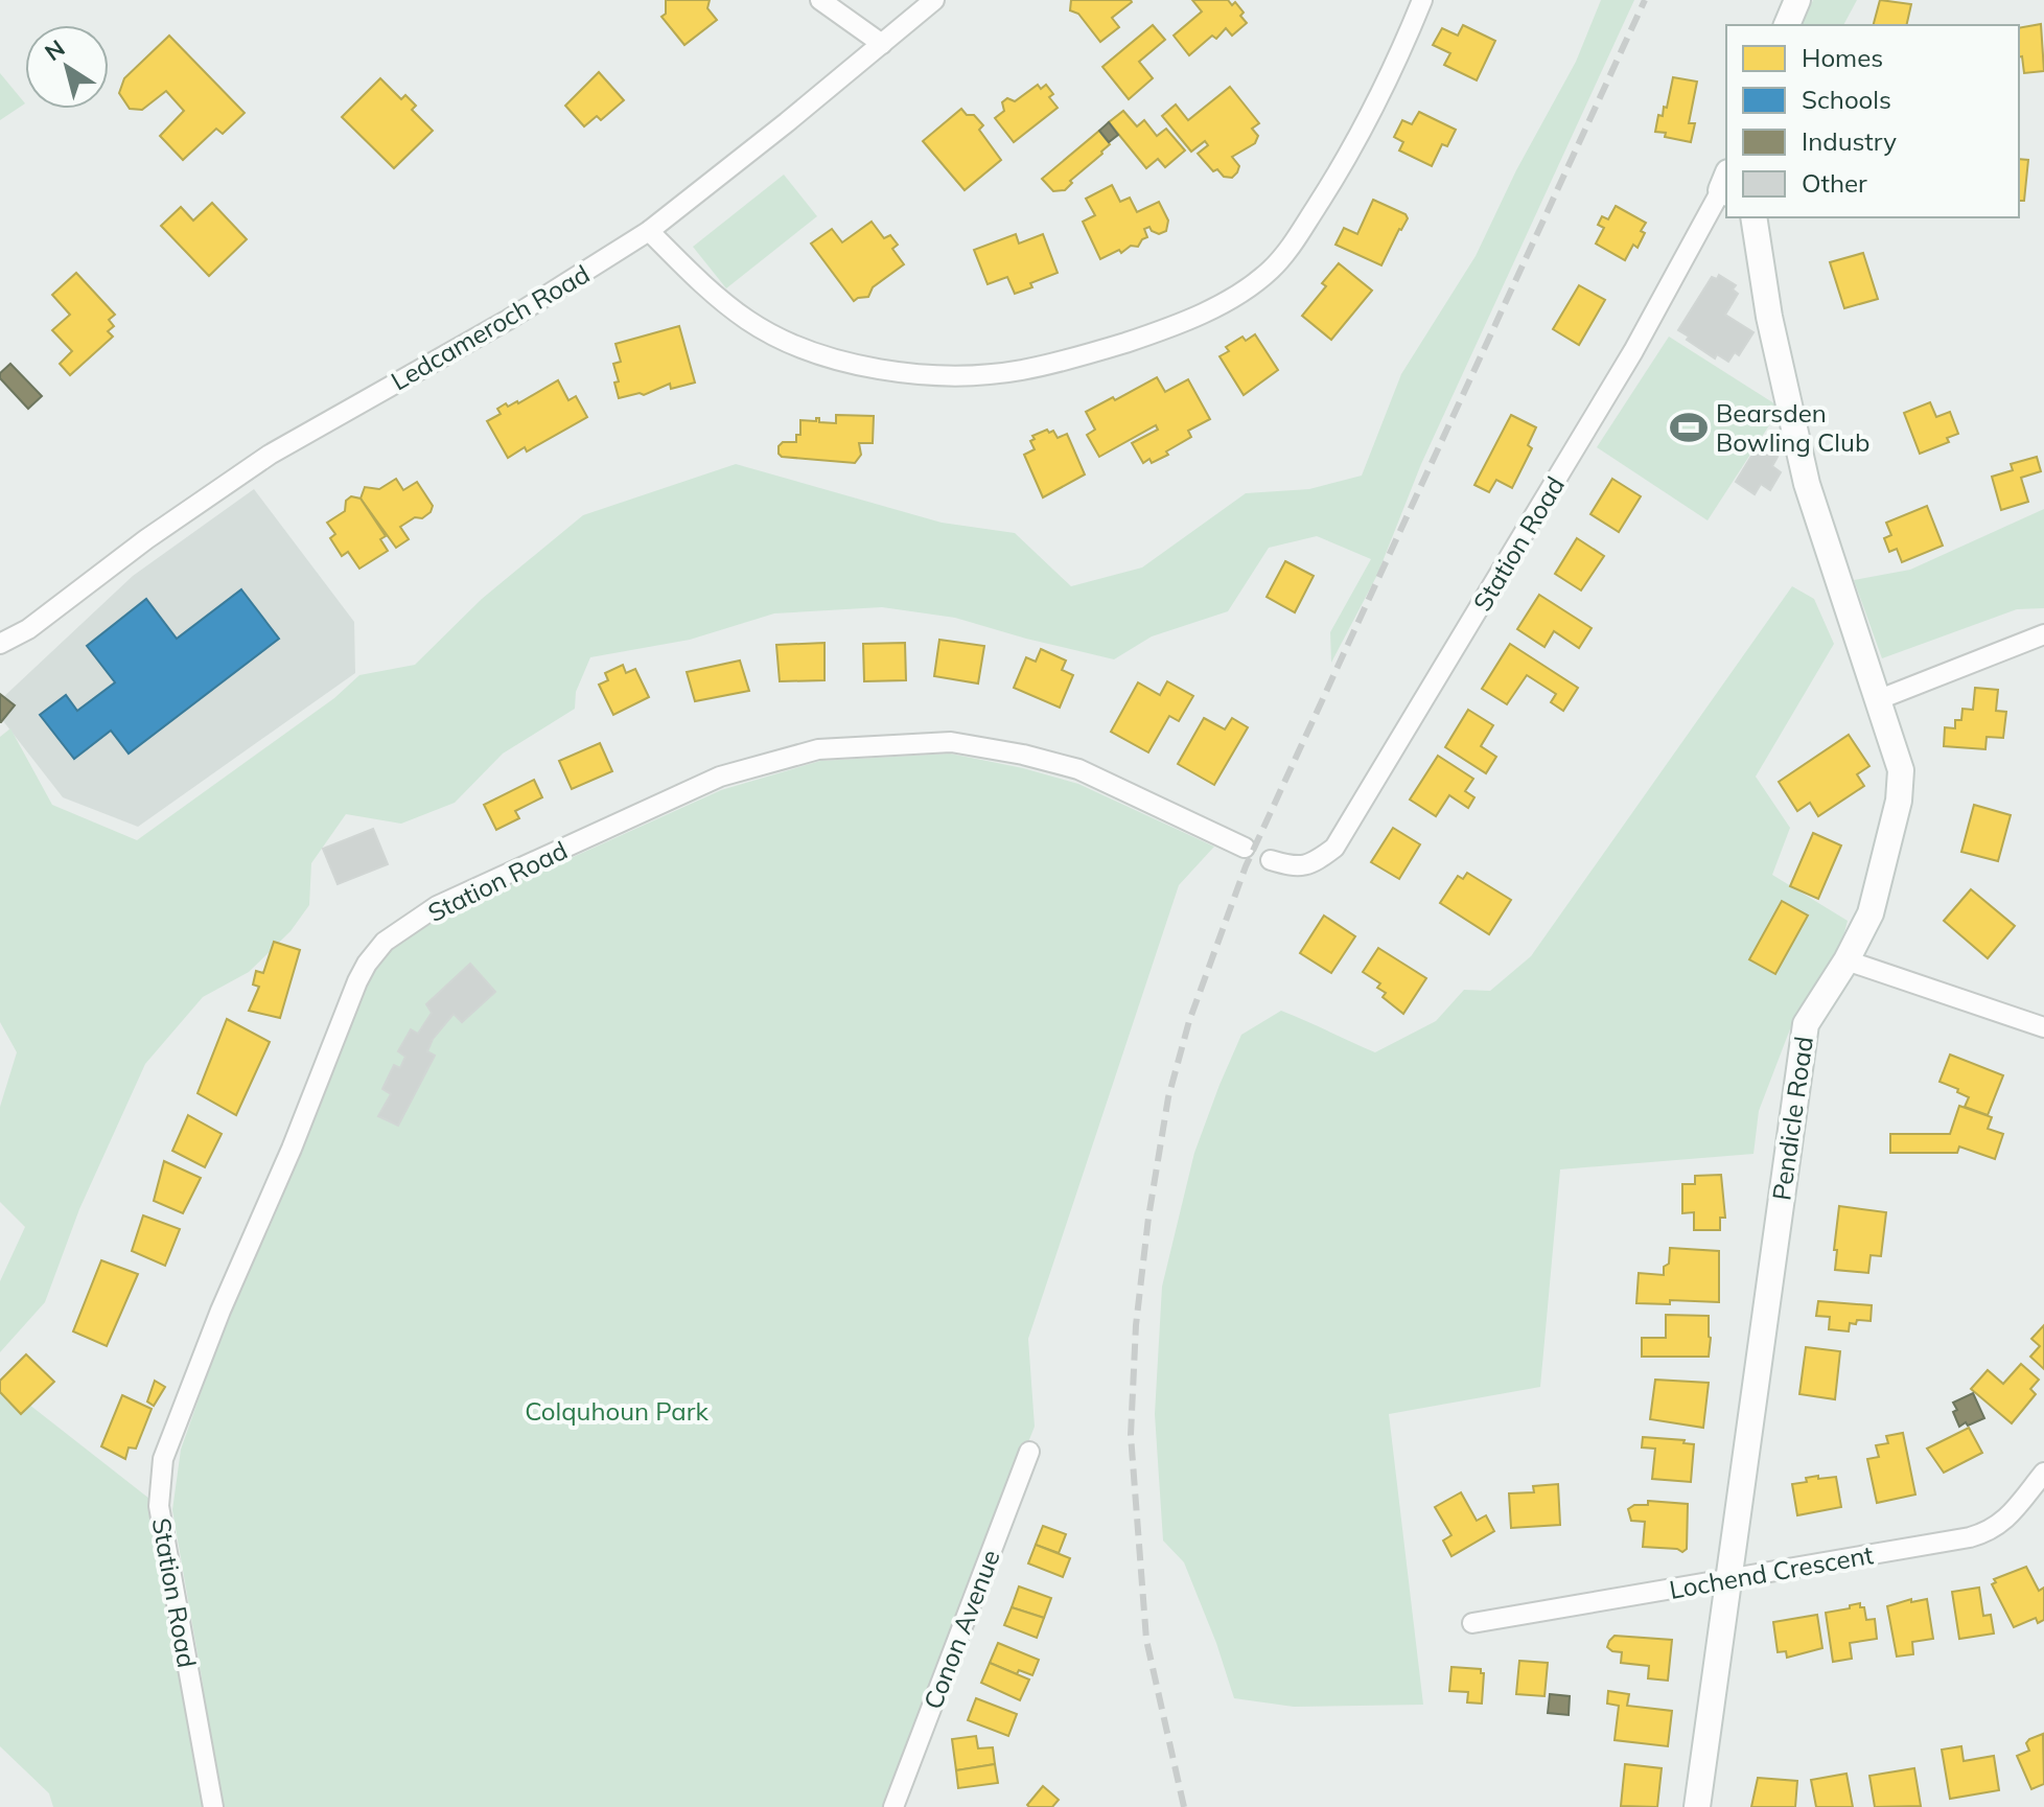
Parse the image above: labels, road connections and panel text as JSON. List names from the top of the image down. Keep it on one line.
{"streets":{"street":["Ledcameroch Road","Station Road","Pendicle Road","Lochend Crescent","Conon Avenue"]},"crossings":[["Pendicle Road","Lochend Crescent"]],"parks":["Colquhoun Park"],"places":{"sports":["Bearsden Bowling Club"]},"legend":["Homes","Schools","Industry","Other"],"north":"top left"}
